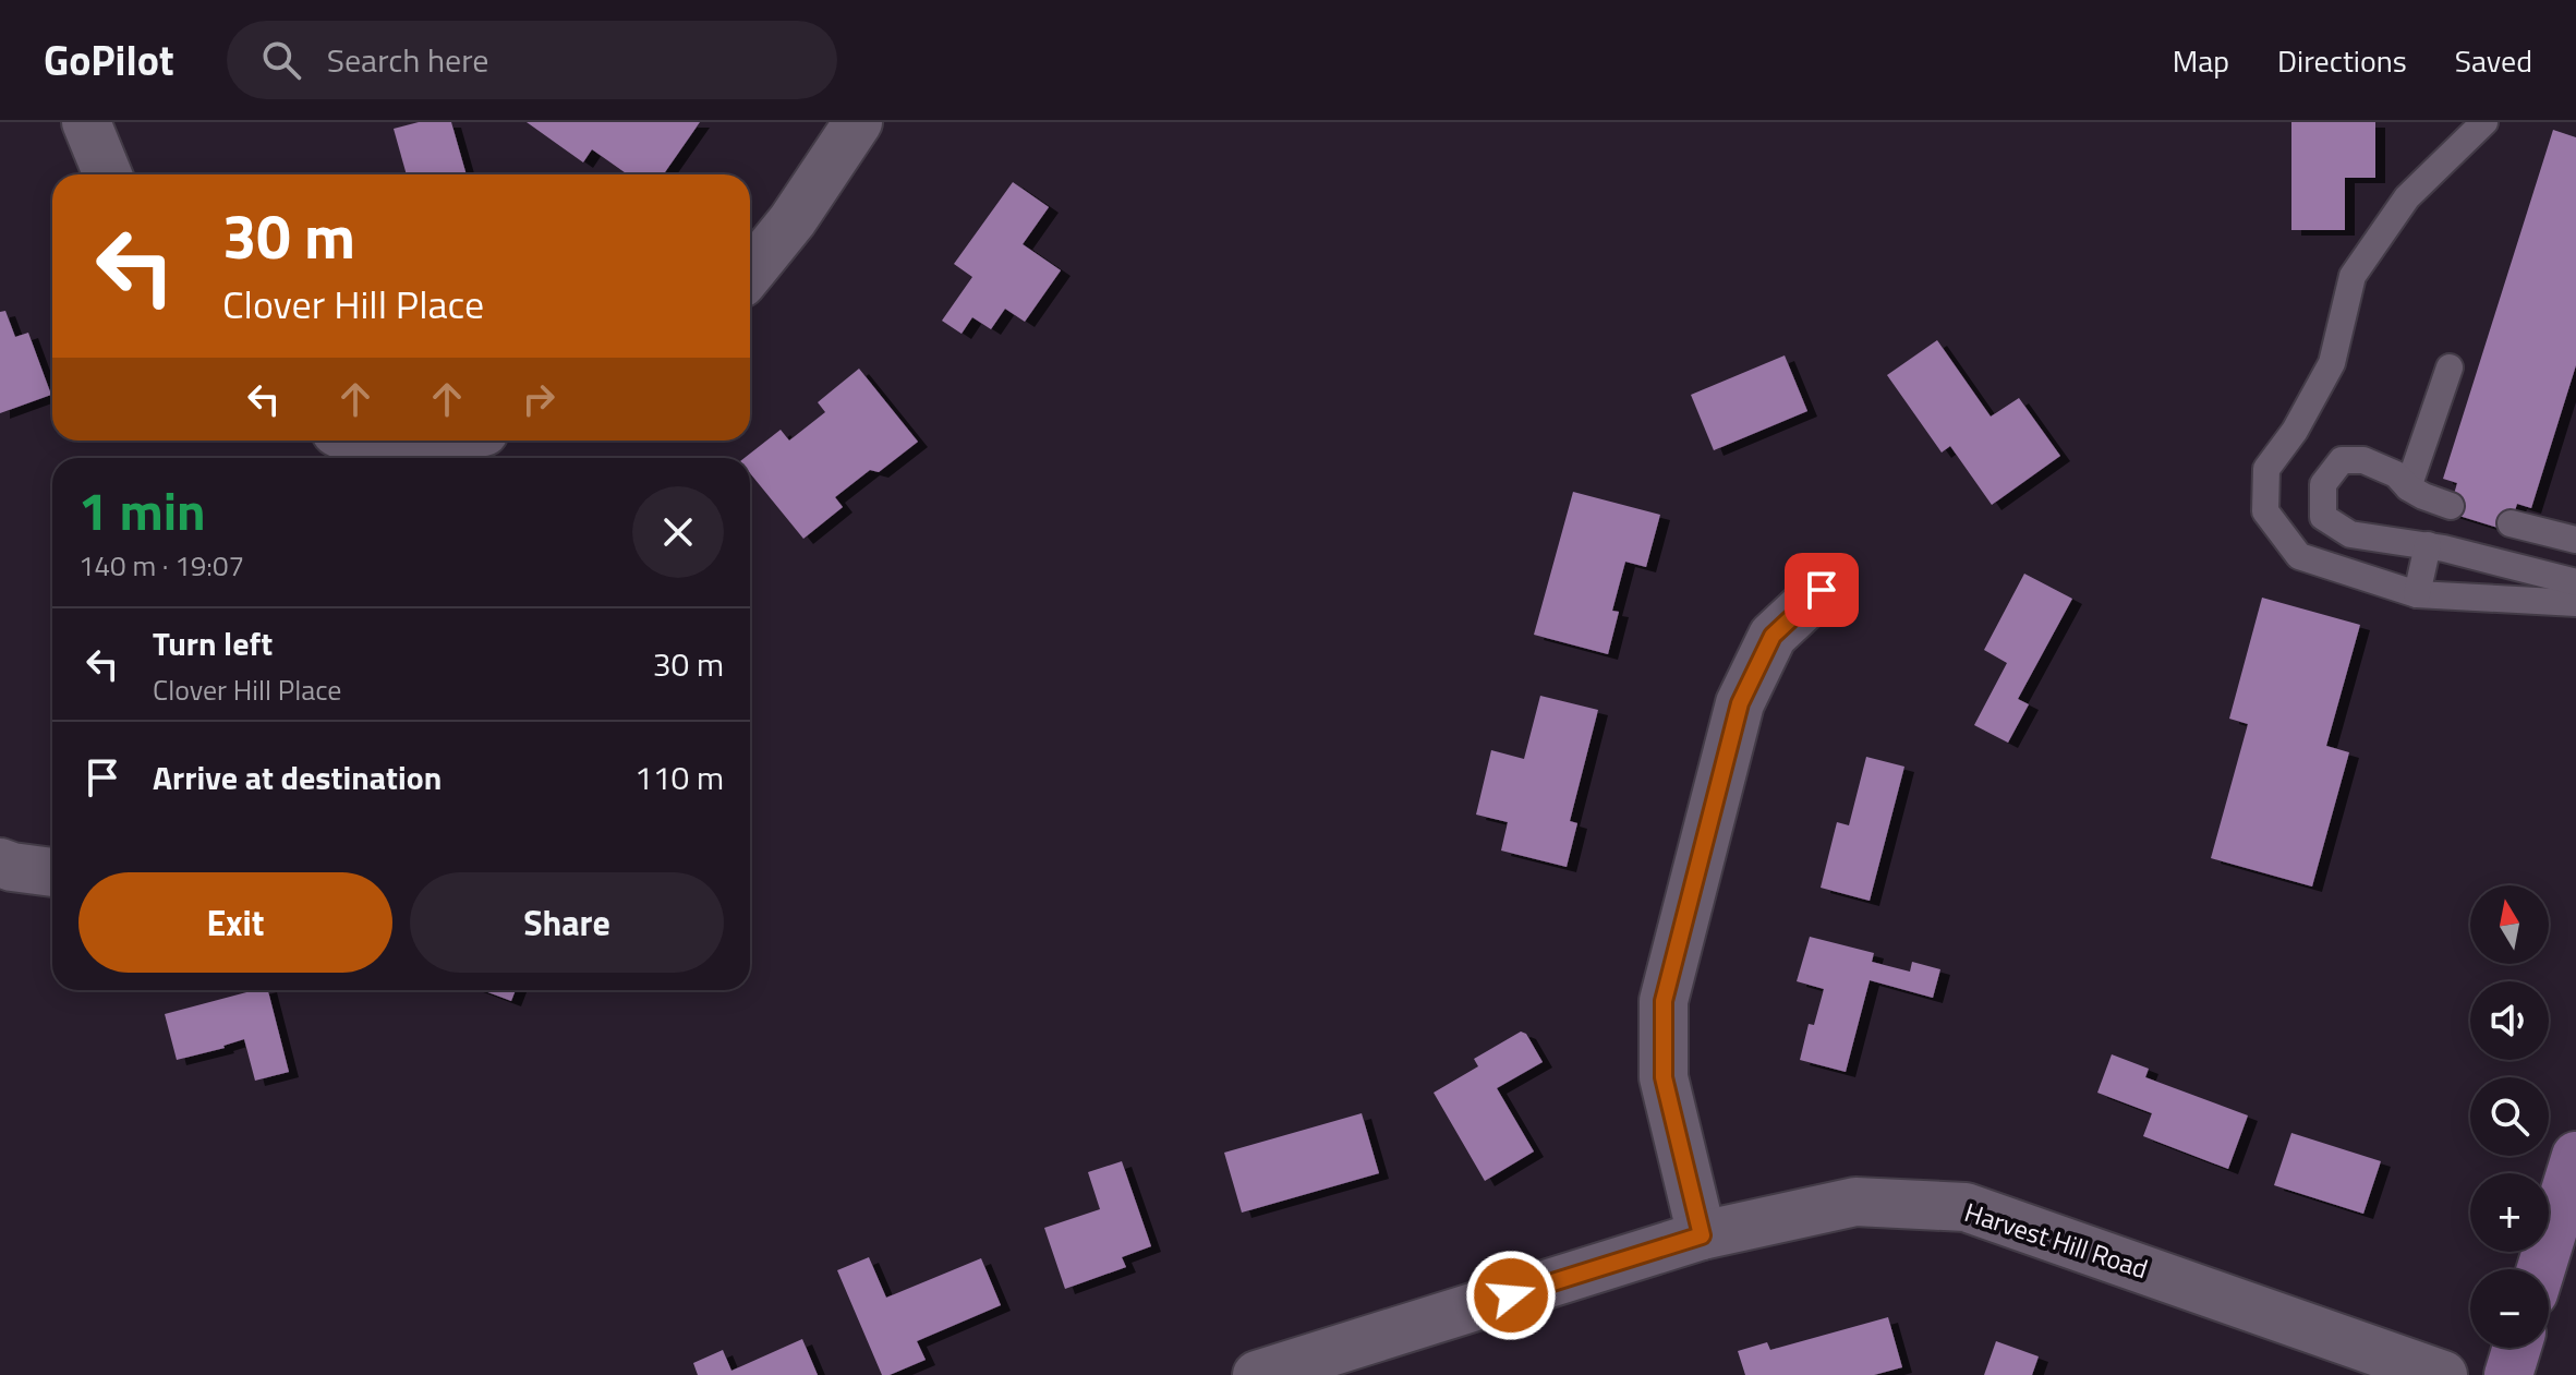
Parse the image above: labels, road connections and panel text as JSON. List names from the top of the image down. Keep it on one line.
{"streets":{"street":["Harvest Hill Road"]},"north":"top","page":{"header":"GoPilot","search":"Search here","nav":["Map","Directions","Saved"],"turn":["30 m","Clover Hill Place"],"heading":["1 min","140 m · 19:07"],"list":[{"name":"Turn left","note":"Clover Hill Place","value":"30 m"},{"name":"Arrive at destination","value":"110 m"}],"buttons":["Exit","Share"],"map_buttons":["+","−"]}}
